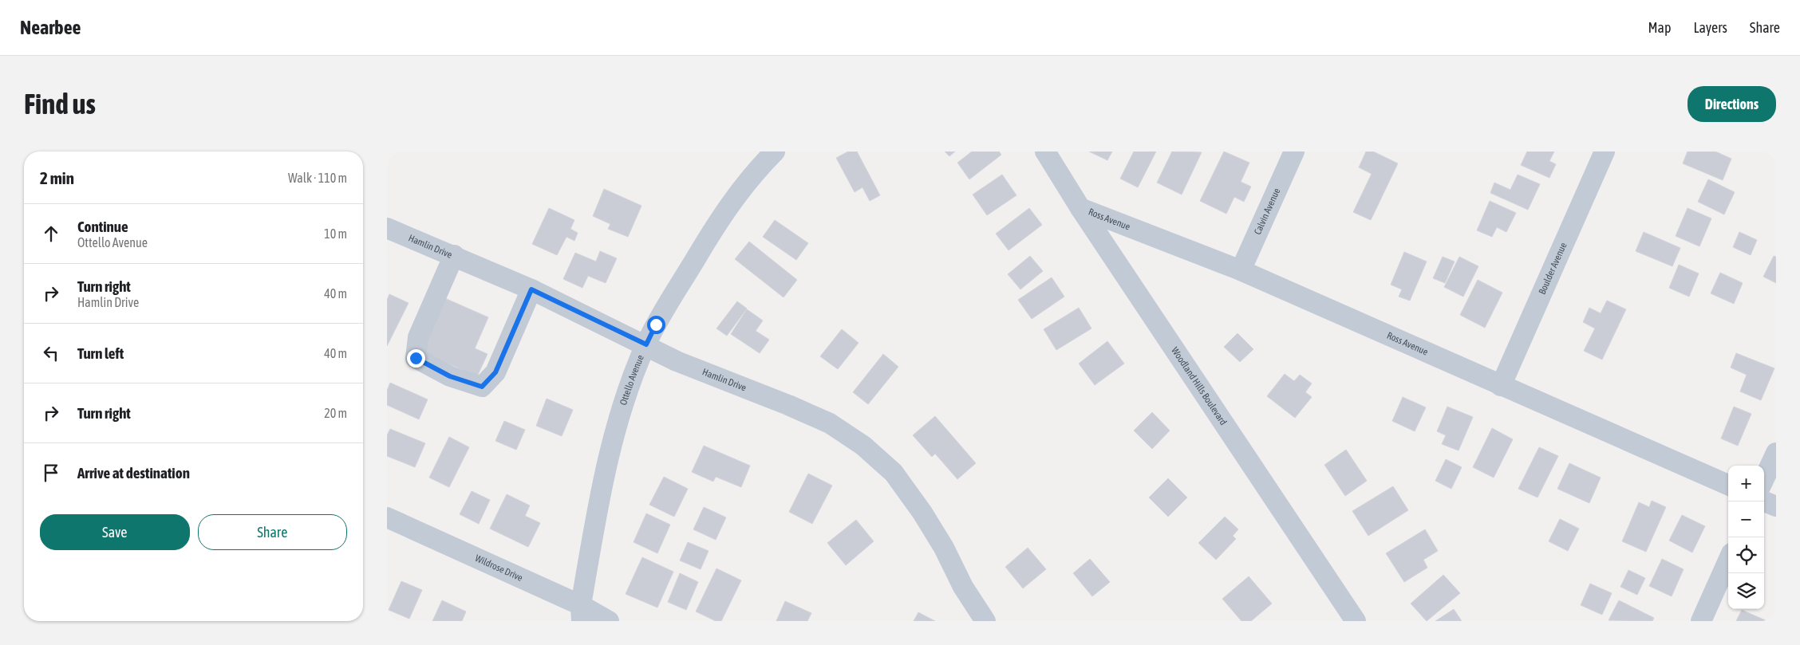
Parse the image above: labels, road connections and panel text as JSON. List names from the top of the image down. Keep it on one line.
{"streets":{"street":["Calvin Avenue","Ross Avenue","Hamlin Drive","Boulder Avenue","Ottello Avenue","Woodland Hills Boulevard","Wildrose Drive"]},"crossings":[["Calvin Avenue","Ross Avenue"],["Ross Avenue","Boulder Avenue"],["Ross Avenue","Woodland Hills Boulevard"],["Hamlin Drive","Ottello Avenue"],["Ottello Avenue","Wildrose Drive"]],"page":{"header":"Nearbee","nav":["Map","Layers","Share"],"buttons":["Directions",["Save","Share"]],"title":"Find us","heading":["2 min","Walk · 110 m"],"list":[["Continue","Ottello Avenue","10 m"],["Turn right","Hamlin Drive","40 m"],["Turn left","40 m"],["Turn right","20 m"],"Arrive at destination"],"map_buttons":["+","−"]}}
